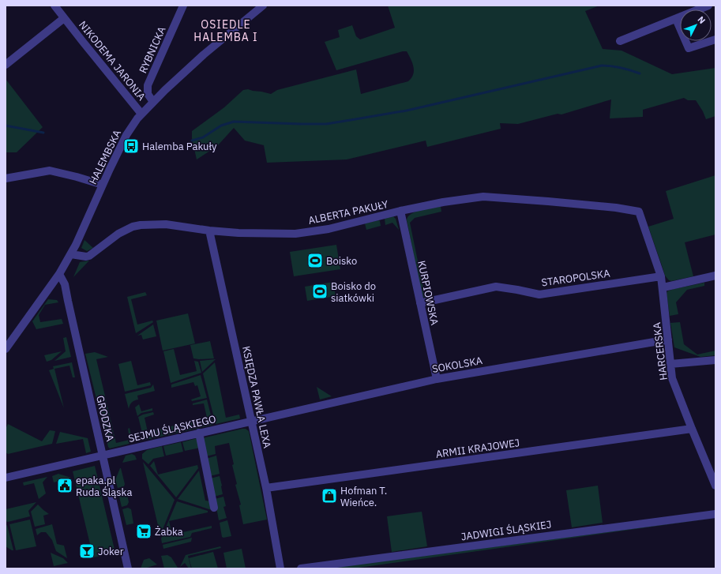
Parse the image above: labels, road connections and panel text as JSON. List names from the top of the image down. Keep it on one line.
{"streets":{"street":["RYBNICKA","NIKODEMA JARONIA","HALEMBSKA","ALBERTA PAKUŁY","STAROPOLSKA","KURPIOWSKA","HARCERSKA","SOKOLSKA","KSIĘDZA PAWŁA LEXA","GRODZKA","SEJMU ŚLĄSKIEGO","ARMII KRAJOWEJ","JADWIGI ŚLĄSKIEJ"]},"crossings":[["RYBNICKA","HALEMBSKA"],["NIKODEMA JARONIA","HALEMBSKA"],["HALEMBSKA","ALBERTA PAKUŁY"],["HALEMBSKA","GRODZKA"],["ALBERTA PAKUŁY","KURPIOWSKA"],["ALBERTA PAKUŁY","HARCERSKA"],["ALBERTA PAKUŁY","KSIĘDZA PAWŁA LEXA"],["STAROPOLSKA","KURPIOWSKA"],["STAROPOLSKA","HARCERSKA"],["KURPIOWSKA","SOKOLSKA"],["HARCERSKA","SOKOLSKA"],["HARCERSKA","ARMII KRAJOWEJ"],["SOKOLSKA","KSIĘDZA PAWŁA LEXA"],["SOKOLSKA","SEJMU ŚLĄSKIEGO"],["KSIĘDZA PAWŁA LEXA","SEJMU ŚLĄSKIEGO"],["KSIĘDZA PAWŁA LEXA","ARMII KRAJOWEJ"],["GRODZKA","SEJMU ŚLĄSKIEGO"]],"districts":["OSIEDLE HALEMBA I"],"places":{"bus stop":["Halemba Pakuły"],"sports":["Boisko","Boisko do siatkówki"],"public building":["epaka.pl Ruda Śląska"],"shop":["Hofman T. Wieńce."],"supermarket":["Żabka"],"bar":["Joker"]},"north":"top right"}
